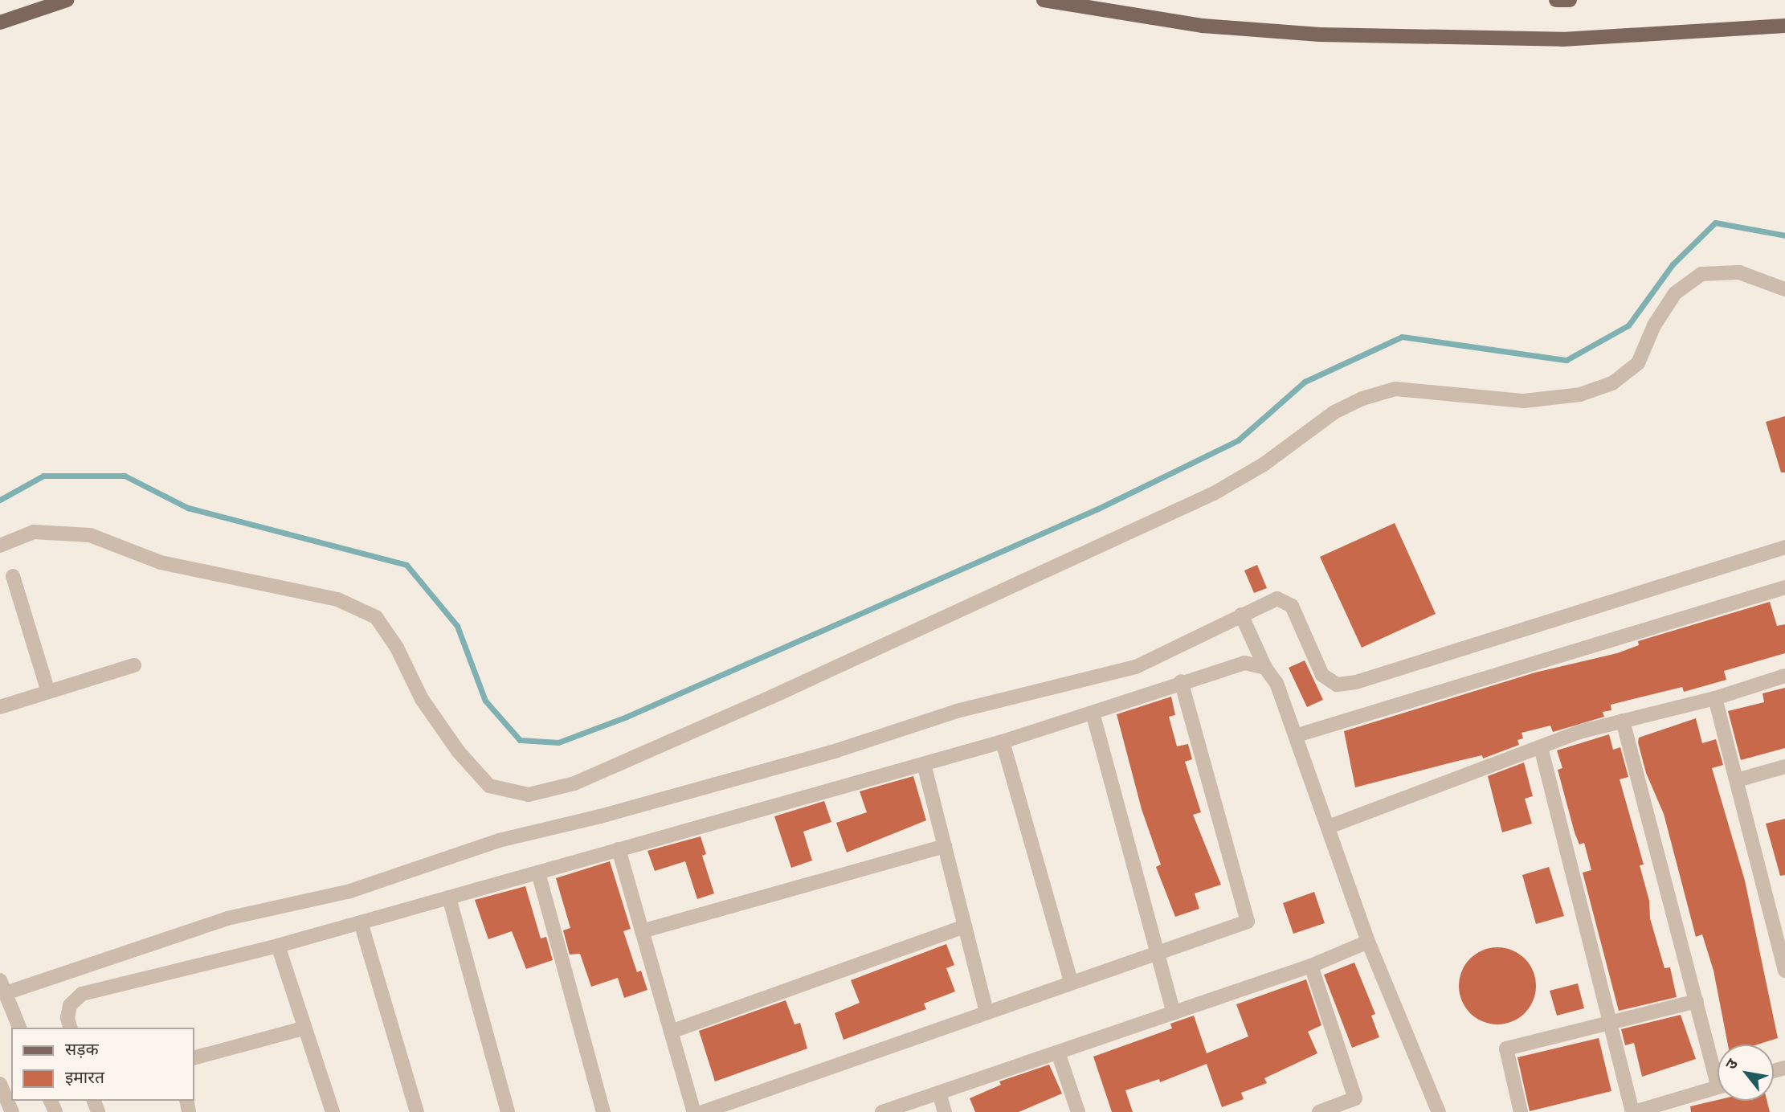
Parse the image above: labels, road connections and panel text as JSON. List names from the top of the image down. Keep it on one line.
{"legend":["सड़क","इमारत"],"north":"top left"}
